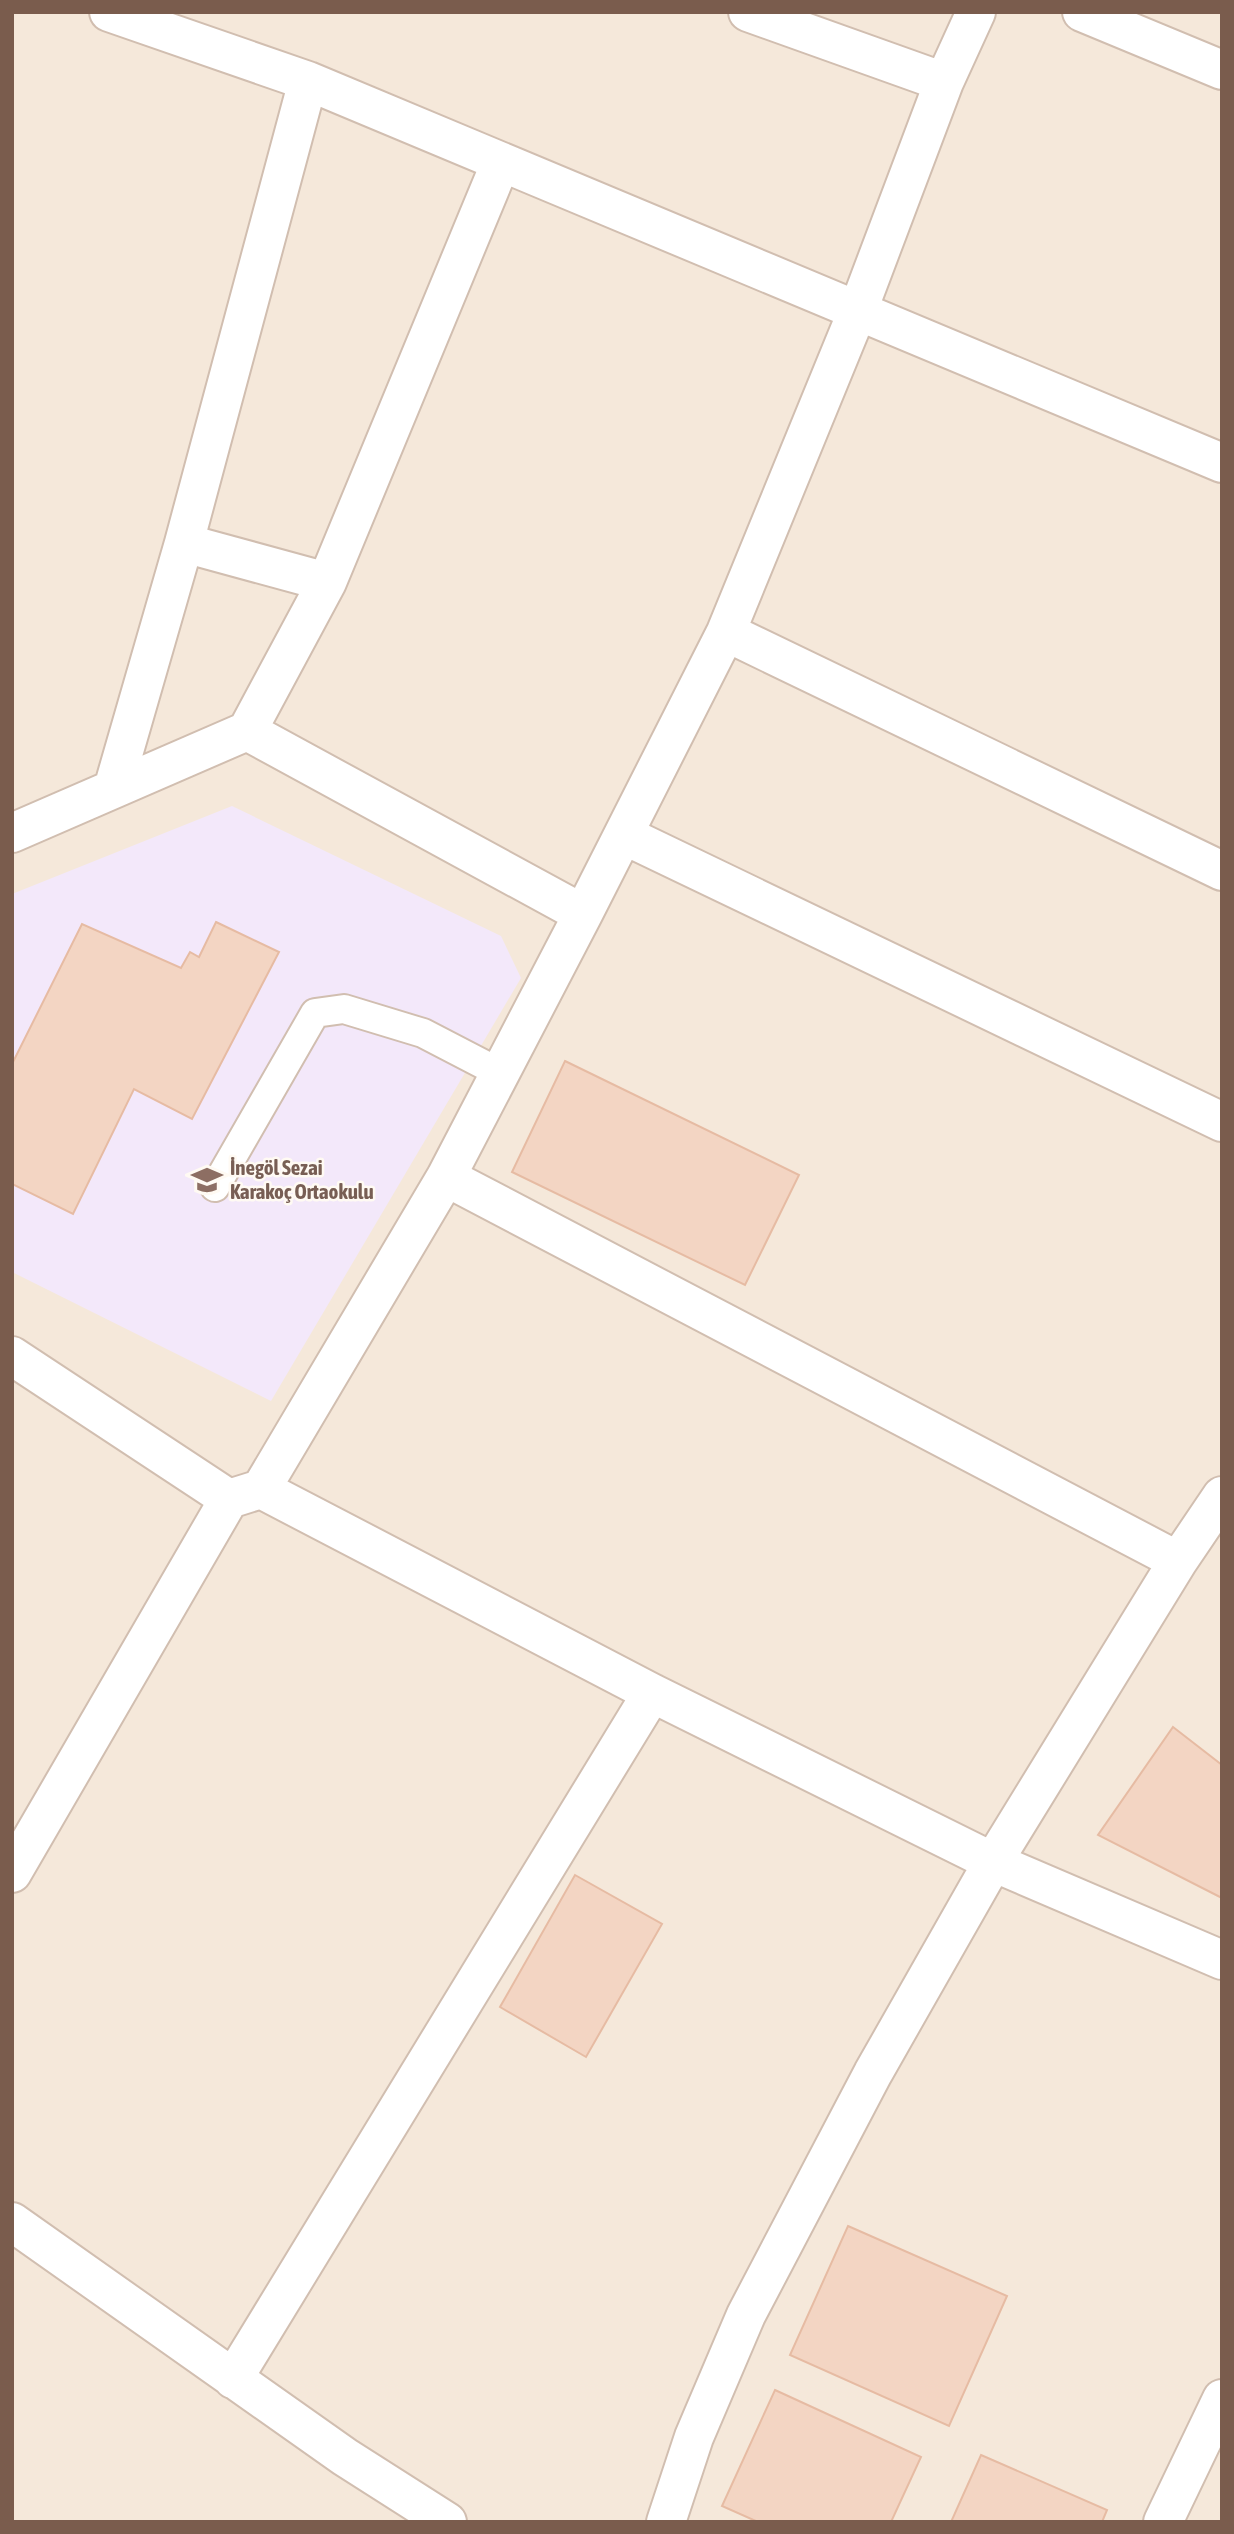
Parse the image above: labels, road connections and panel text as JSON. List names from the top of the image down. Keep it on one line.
{"places":{"school or university":["İnegöl Sezai Karakoç Ortaokulu"]}}
